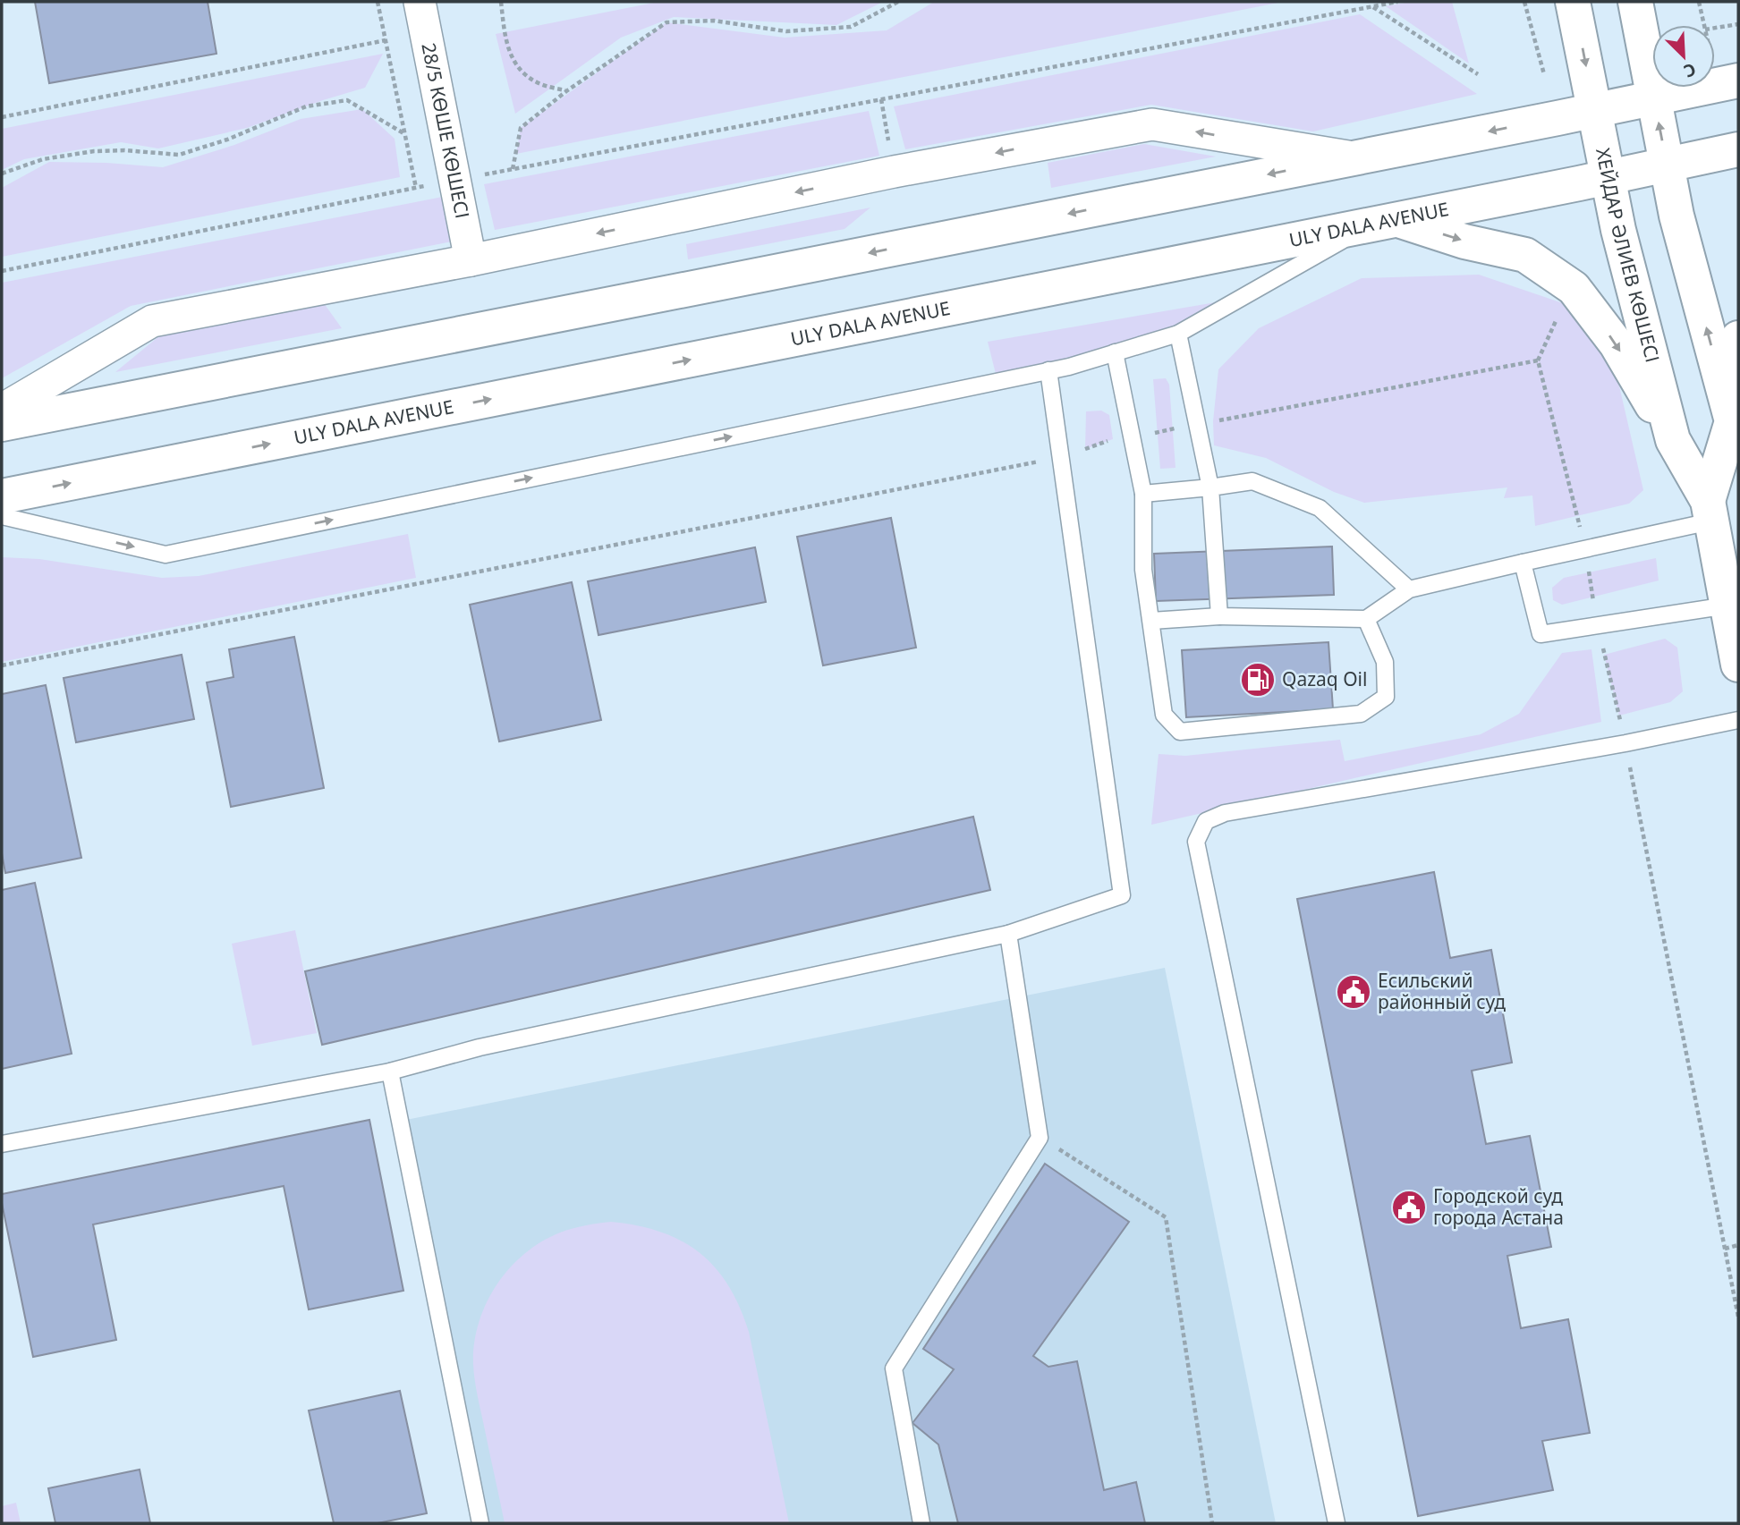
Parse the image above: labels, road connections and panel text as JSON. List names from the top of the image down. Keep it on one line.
{"streets":{"main road":["ULY DALA AVENUE","ХЕЙДАР ӘЛИЕВ КӨШЕСІ"],"street":["28/5 КӨШЕ КӨШЕСІ"]},"crossings":[["ULY DALA AVENUE","ХЕЙДАР ӘЛИЕВ КӨШЕСІ"]],"places":{"fuel station":["Qazaq Oil"],"public building":["Есильский районный суд","Городской суд города Астана"]},"north":"bottom right"}
